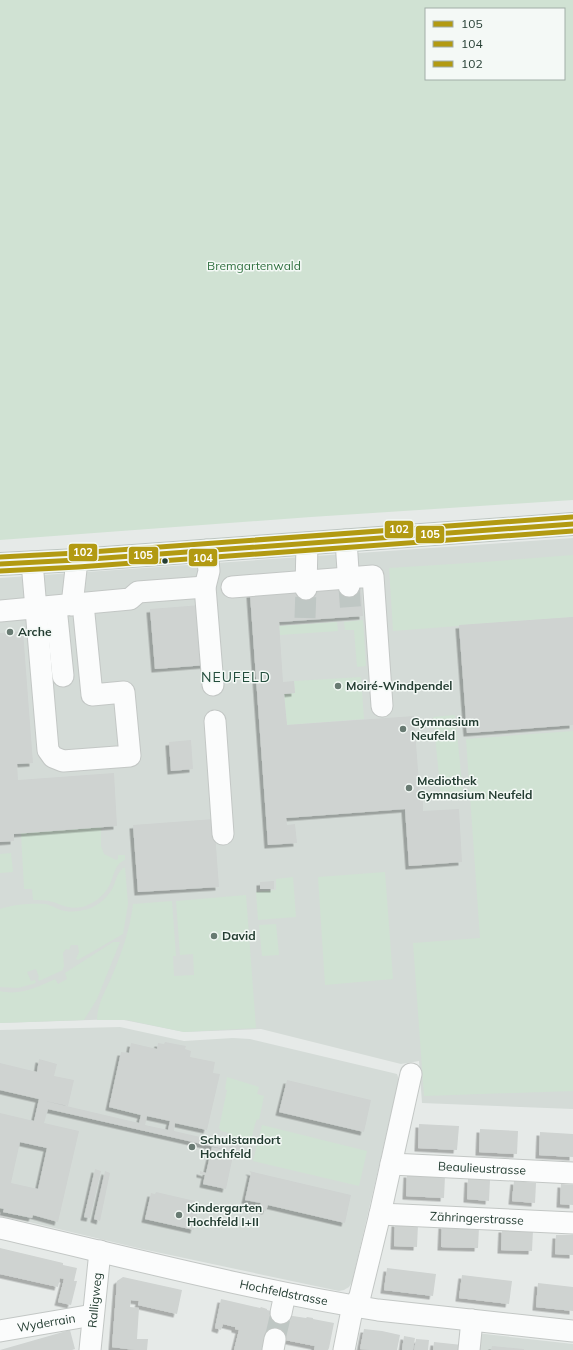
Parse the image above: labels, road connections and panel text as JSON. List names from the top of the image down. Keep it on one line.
{"streets":{"street":["Beaulieustrasse","Zähringerstrasse","Hochfeldstrasse","Ralligweg","Wyderrain"]},"crossings":[["Hochfeldstrasse","Ralligweg"],["Ralligweg","Wyderrain"]],"districts":["NEUFELD"],"parks":["Bremgartenwald"],"places":["Arche","Moiré-Windpendel","Gymnasium Neufeld","Mediothek Gymnasium Neufeld","David","Schulstandort Hochfeld","Kindergarten Hochfeld I+II"],"lines":["transit line 102","transit line 105","transit line 104"],"legend":["105","104","102"]}
